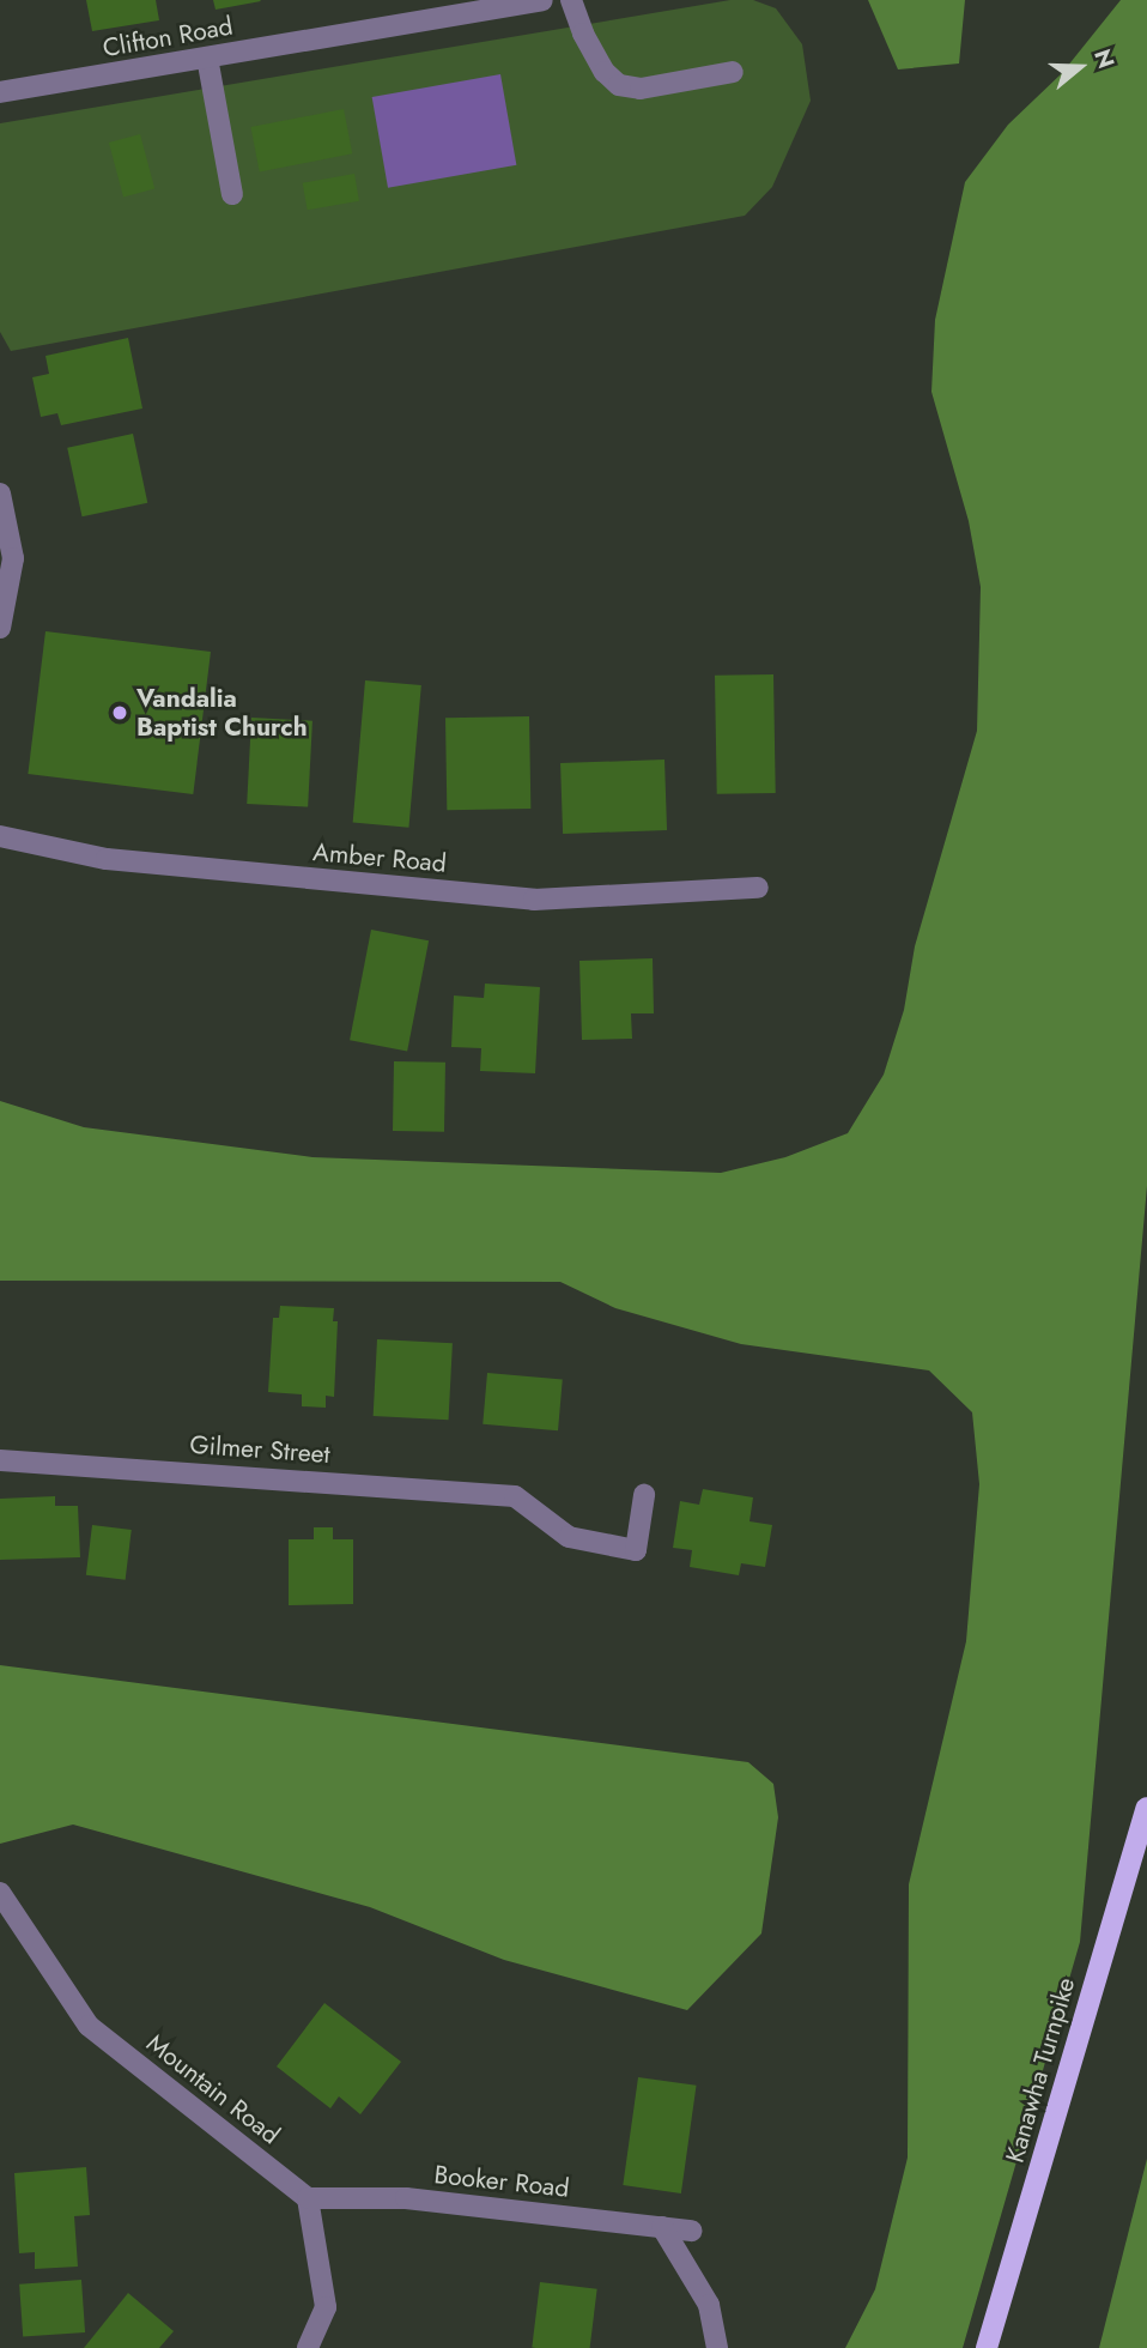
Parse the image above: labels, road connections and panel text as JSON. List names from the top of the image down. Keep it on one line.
{"streets":{"main road":["Kanawha Turnpike"],"street":["Clifton Road","Amber Road","Gilmer Street","Mountain Road","Booker Road"]},"crossings":[["Mountain Road","Booker Road"]],"places":["Vandalia Baptist Church"],"north":"right"}
